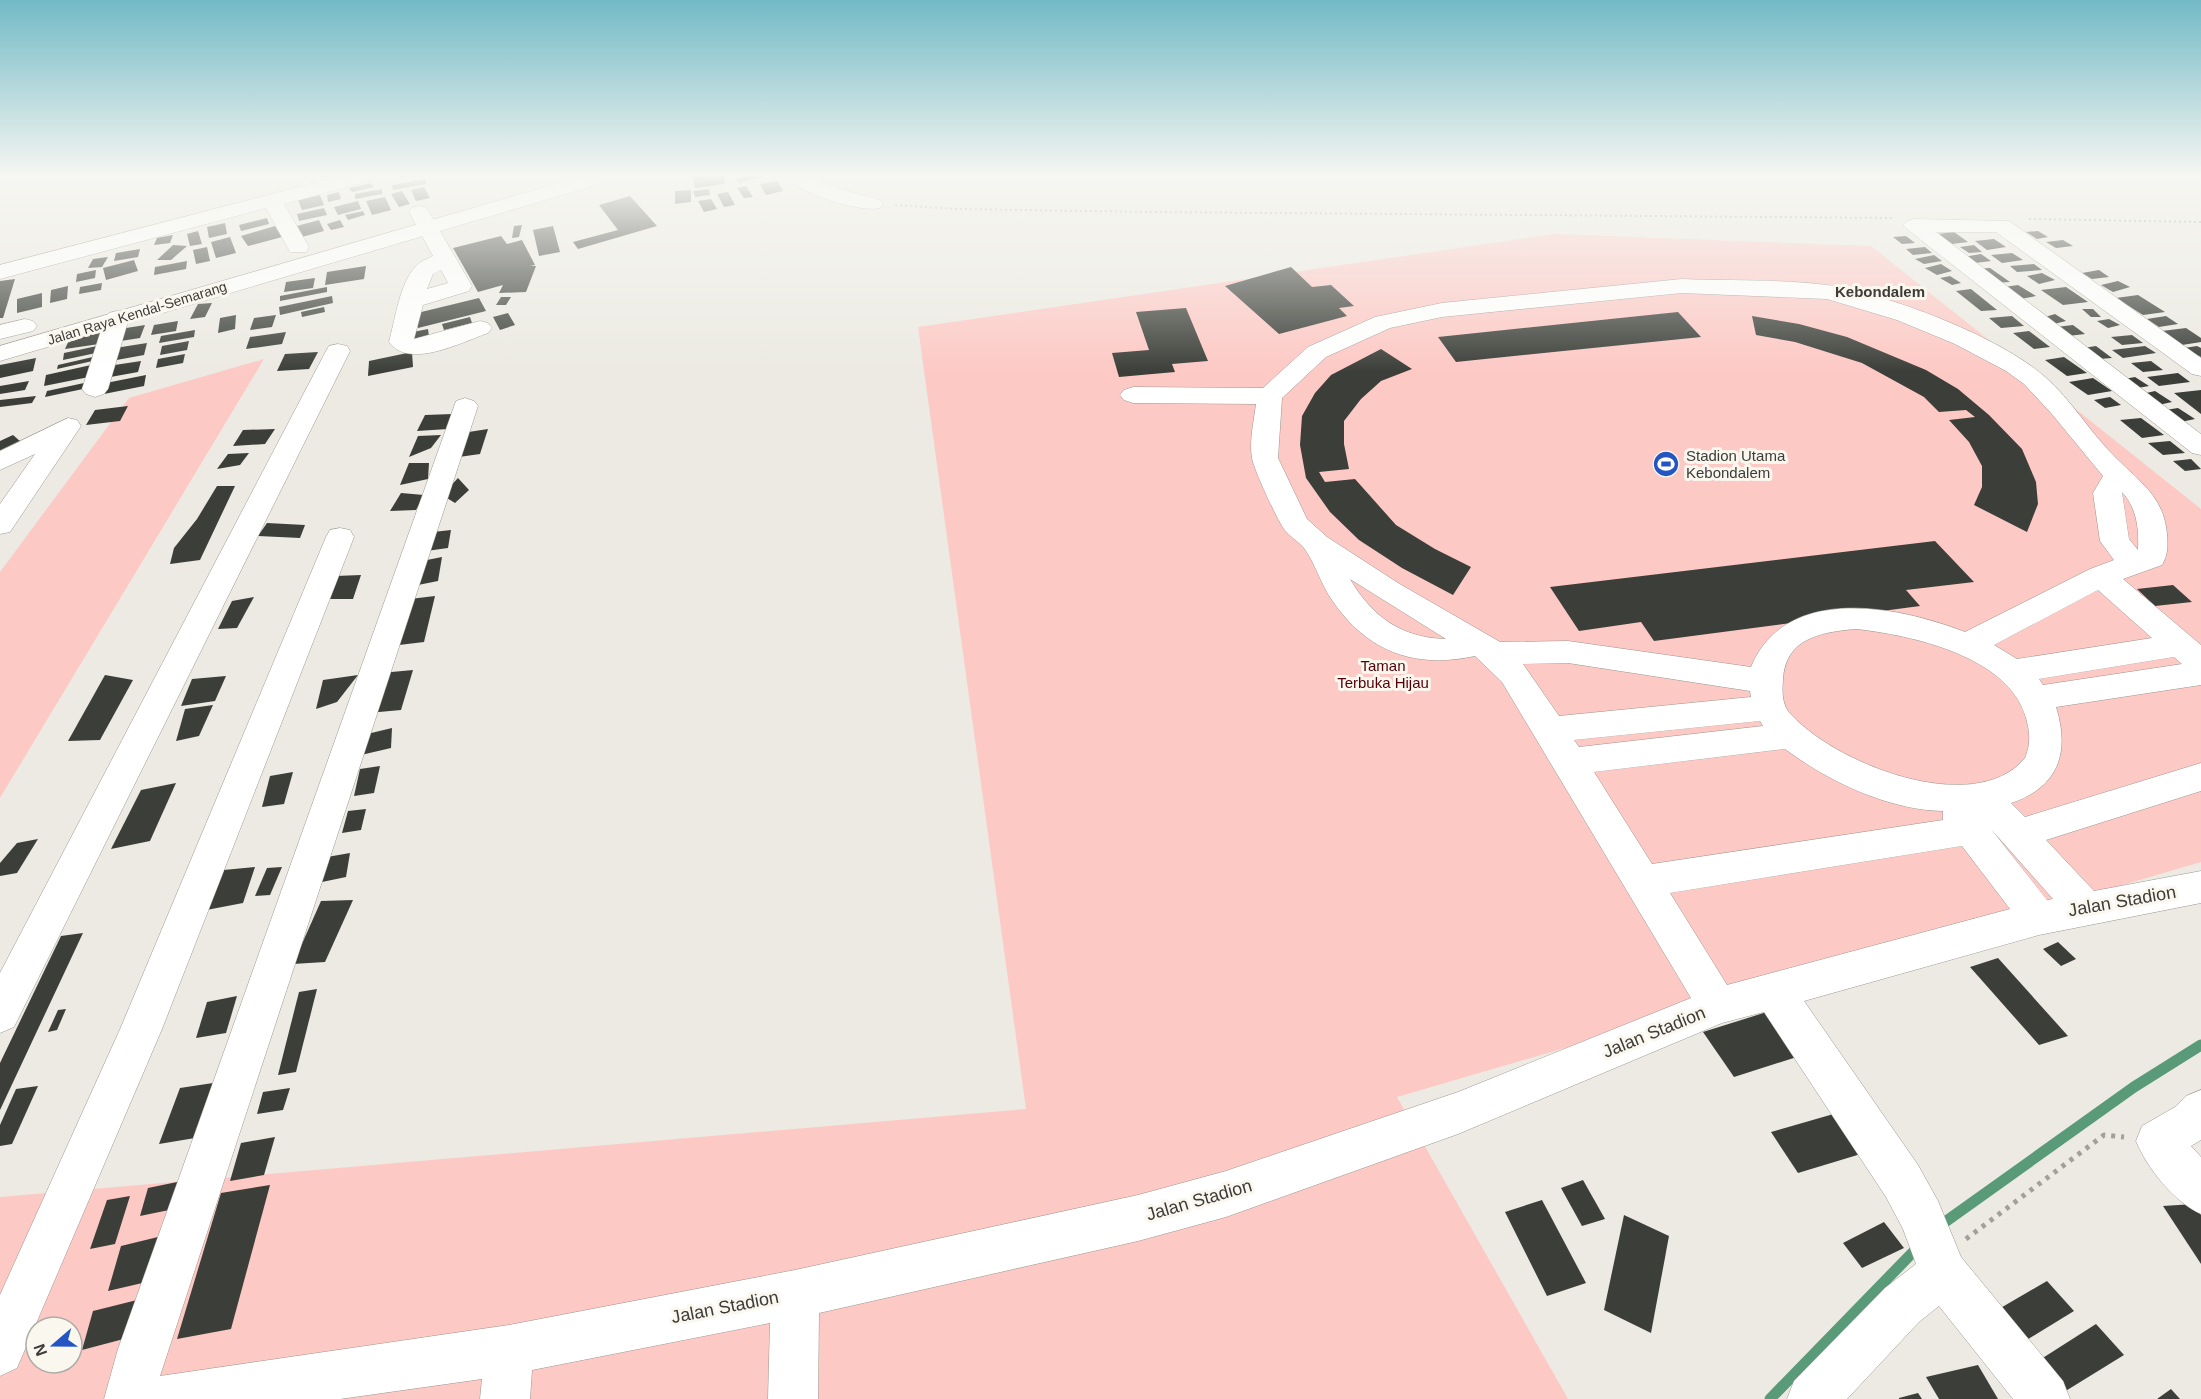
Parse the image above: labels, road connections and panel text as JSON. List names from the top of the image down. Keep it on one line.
{"streets":{"main road":["Jalan Raya Kendal-Semarang","Jalan Stadion"]},"districts":["Kebondalem"],"parks":["Taman Terbuka Hijau"],"places":{"sports":["Stadion Utama Kebondalem"]},"north":"left"}
